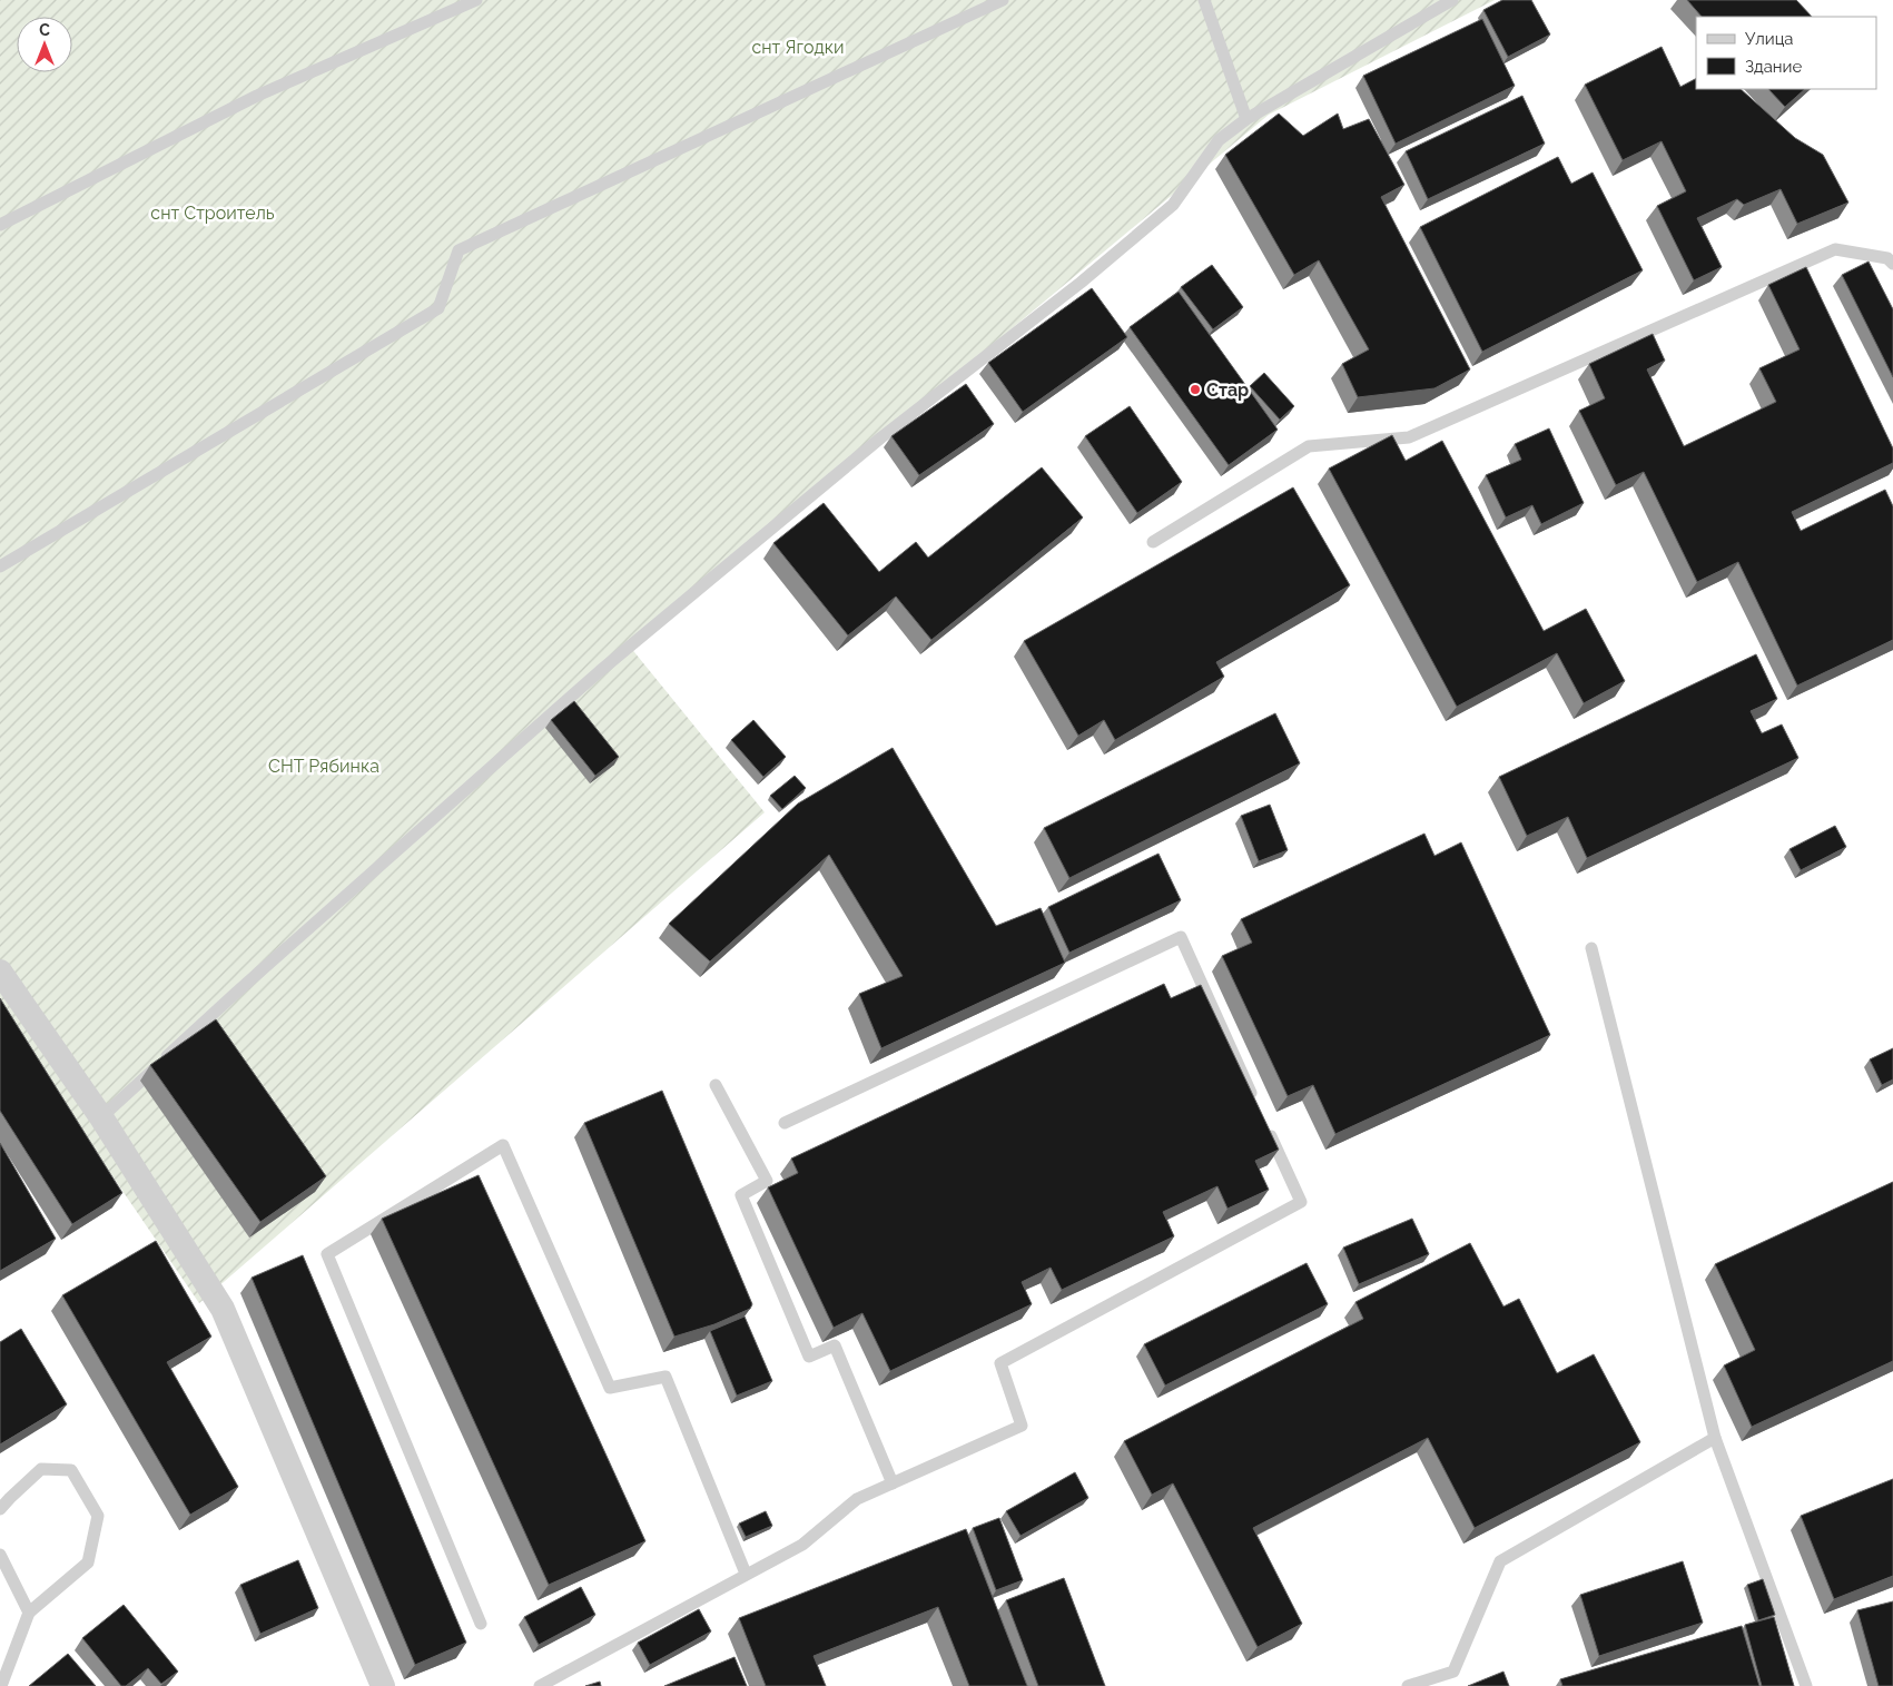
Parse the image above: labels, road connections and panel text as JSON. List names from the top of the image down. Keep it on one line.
{"parks":["снт Ягодки","снт Строитель","СНТ Рябинка"],"places":["Стар"],"legend":["Улица","Здание"],"north":"top"}
